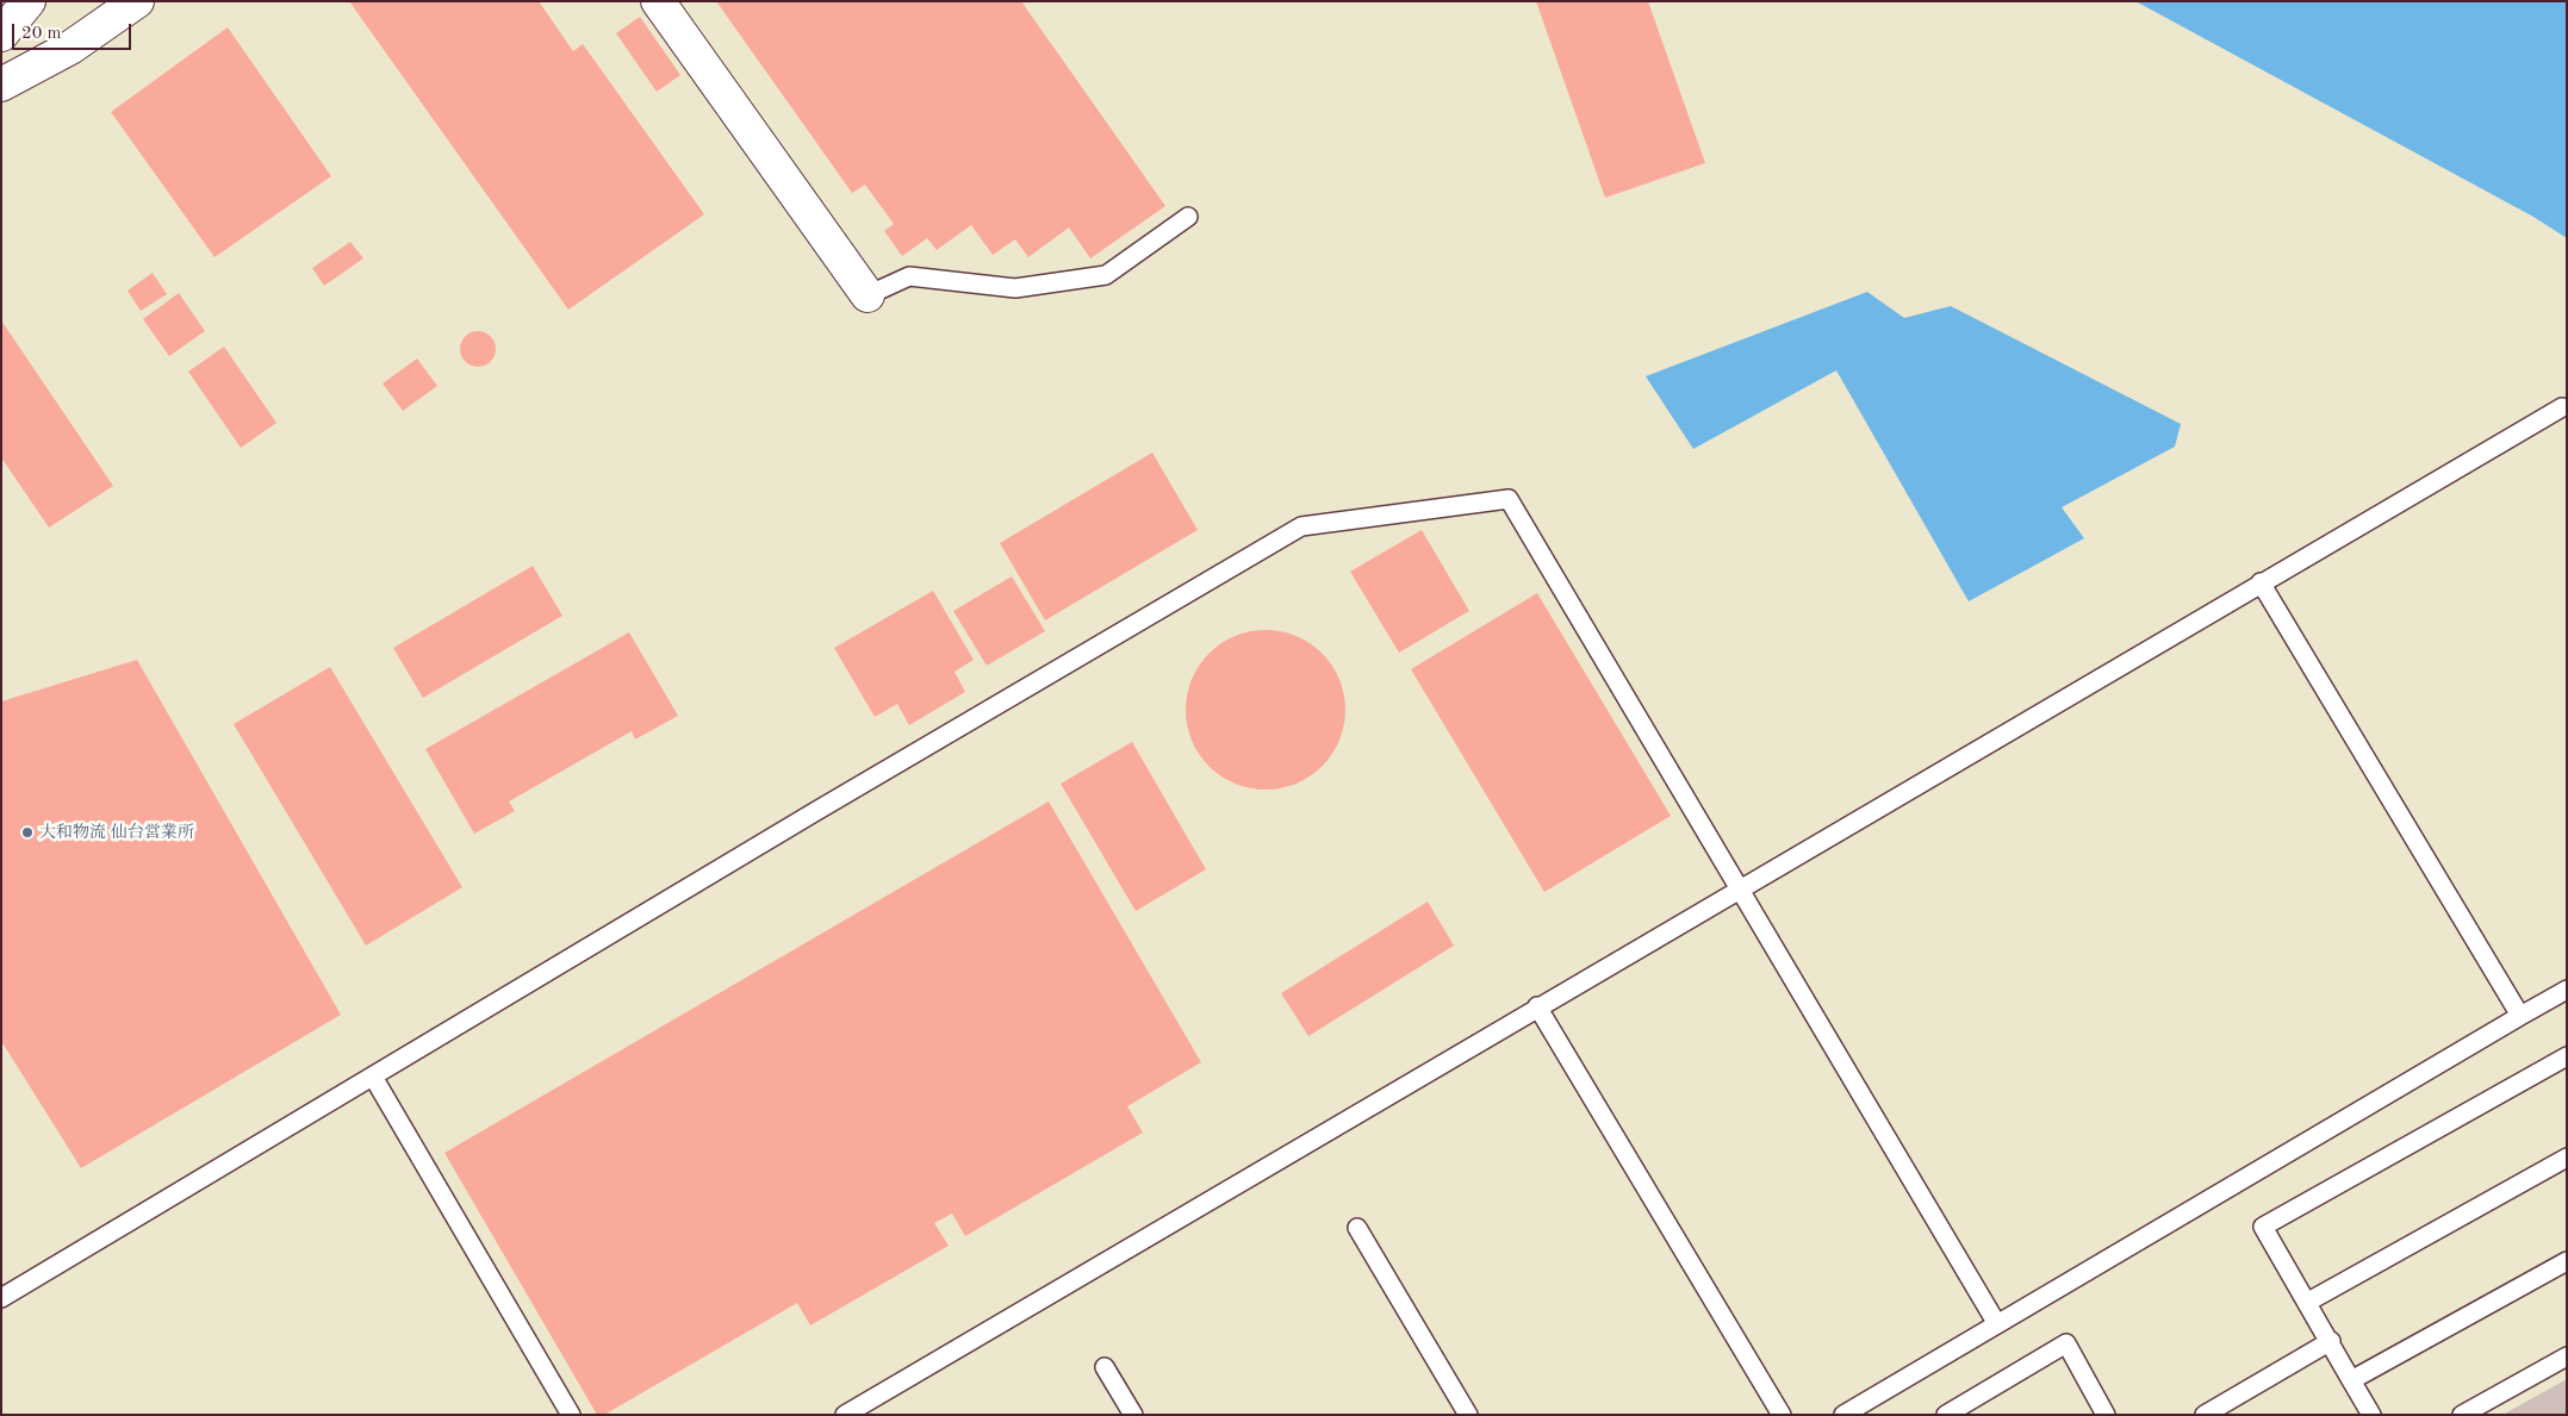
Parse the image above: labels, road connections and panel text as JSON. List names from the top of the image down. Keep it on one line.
{"places":["大和物流 仙台営業所"],"scale_bar":"20 m"}
